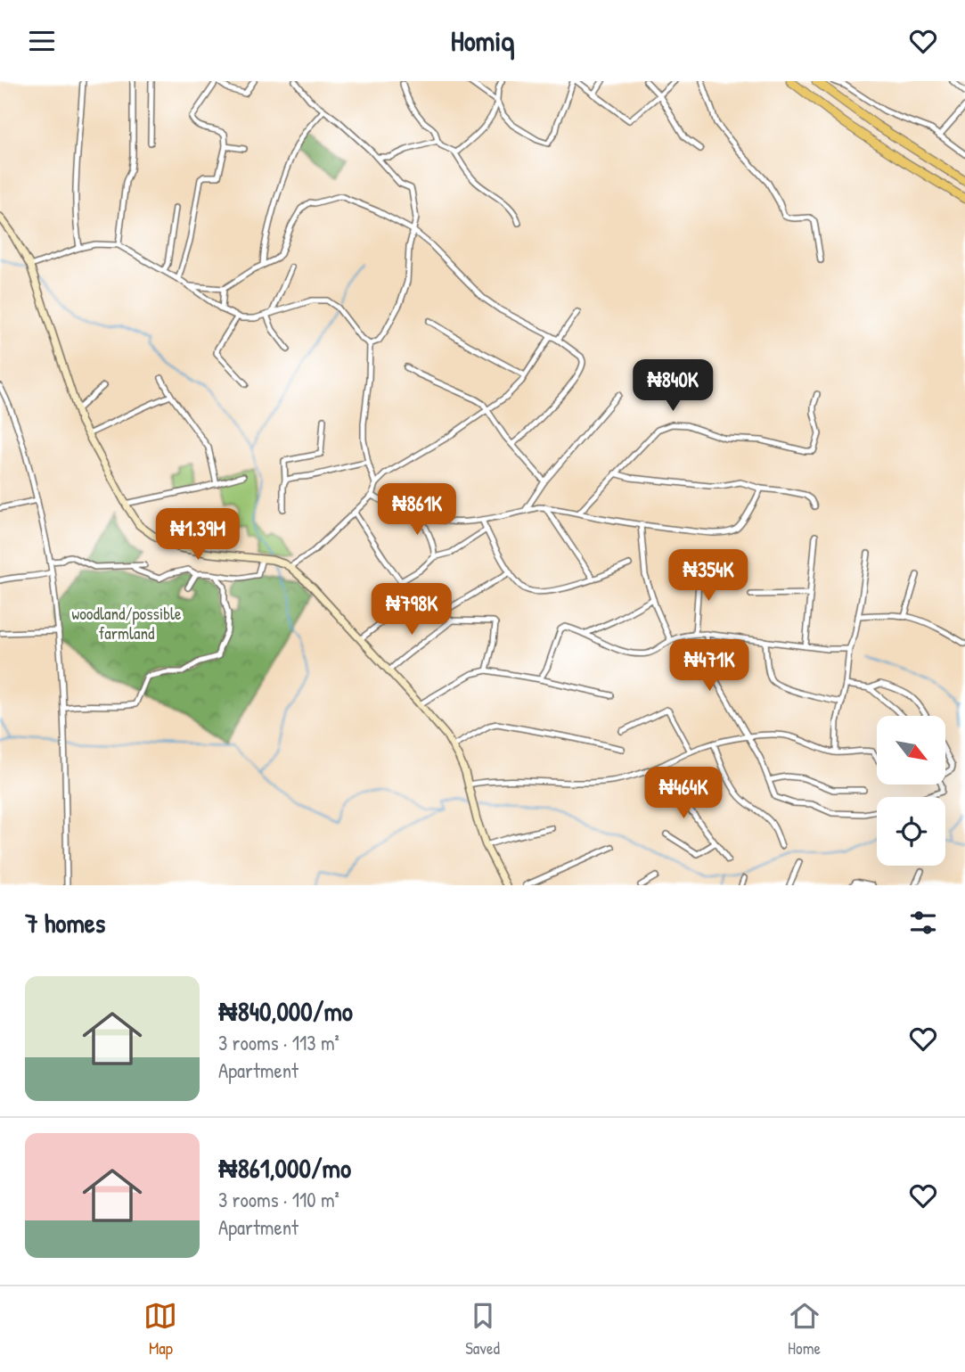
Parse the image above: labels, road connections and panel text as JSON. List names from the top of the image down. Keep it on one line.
{"parks":["woodland/possible farmland"],"north":"bottom right","page":{"header":"Homiq","price":["₦840K","₦861K","₦1.39M","₦354K","₦798K","₦471K","₦464K"],"heading":"7 homes","list":[{"name":"₦840,000/mo","note":"3 rooms · 113 m² · Apartment"},{"name":"₦861,000/mo","note":"3 rooms · 110 m² · Apartment"}],"tabs":["Map","Saved","Home"]}}
